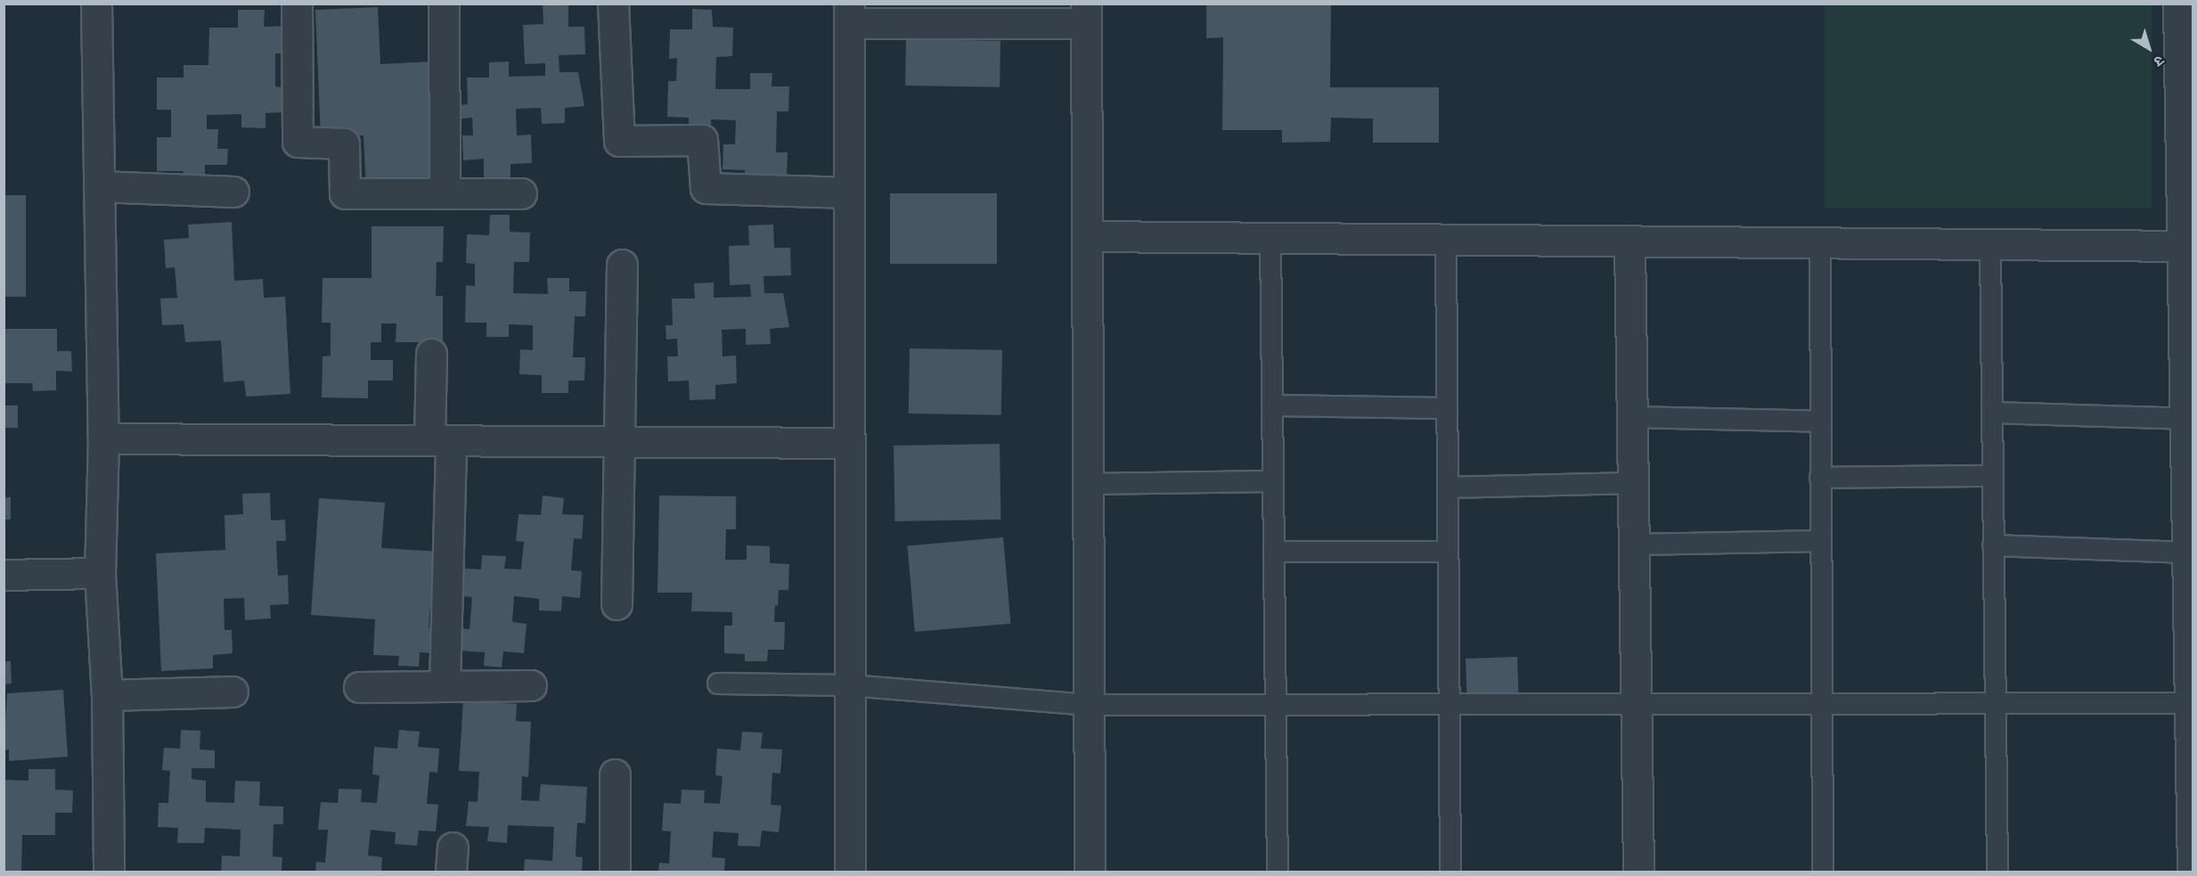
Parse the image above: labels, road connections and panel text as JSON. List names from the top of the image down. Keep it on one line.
{"north":"bottom right"}
